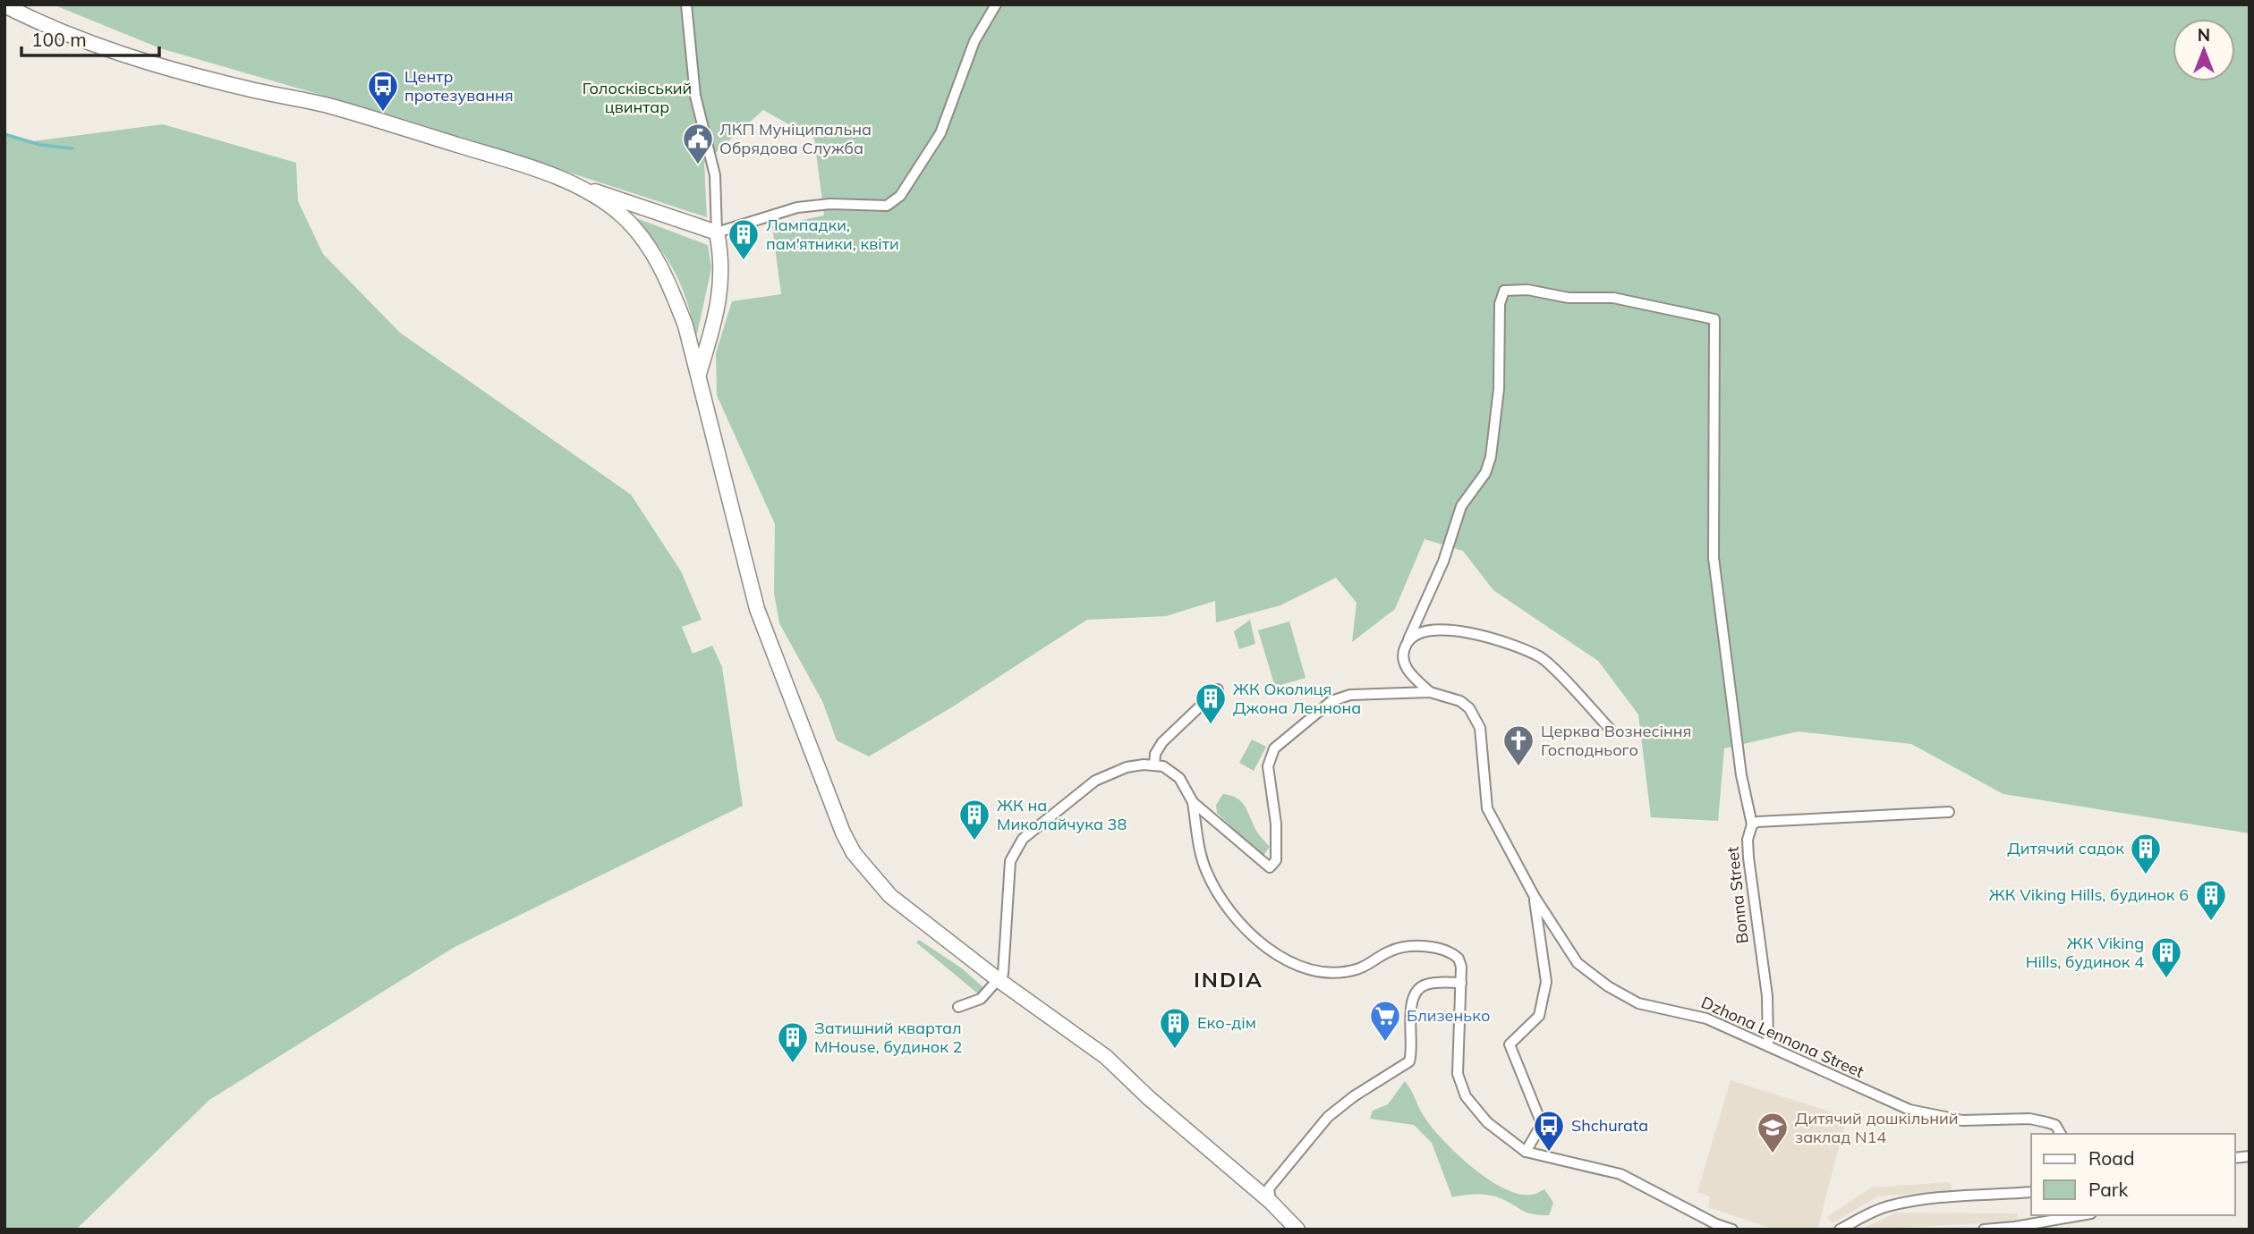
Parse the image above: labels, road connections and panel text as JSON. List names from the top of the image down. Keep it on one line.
{"streets":{"street":["Bonna Street","Dzhona Lennona Street"]},"crossings":[["Bonna Street","Dzhona Lennona Street"]],"districts":["INDIA"],"parks":["Голосківський цвинтар"],"places":{"bus stop":["Центр протезування","Shchurata"],"public building":["ЛКП Муніципальна Обрядова Служба"],"building":["Лампадки, пам'ятники, квіти","ЖК Околиця Джона Леннона","ЖК на Миколайчука 38","Дитячий садок","ЖК Viking Hills, будинок 6","ЖК Viking Hills, будинок 4","Еко-дім","Затишний квартал MHouse, будинок 2"],"church":["Церква Вознесіння Господнього"],"supermarket":["Близенько"],"school or university":["Дитячий дошкільний заклад N14"]},"legend":["Road","Park"],"scale_bar":"100 m","north":"top"}
